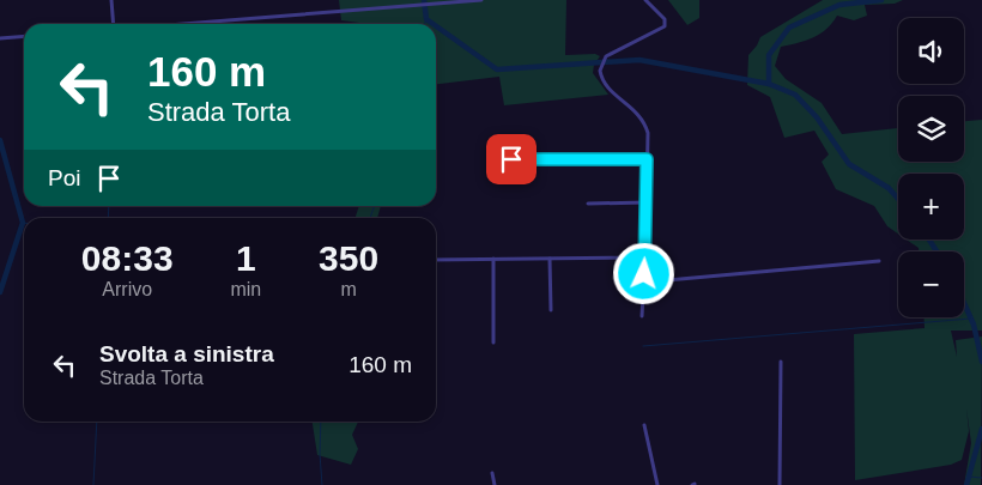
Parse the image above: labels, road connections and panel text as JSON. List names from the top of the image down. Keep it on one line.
{"page":{"map_buttons":["+","−"],"turn":["160 m","Strada Torta"],"then":"Poi","eta":["08:33","Arrivo","1","min","350","m"],"list":[{"name":"Svolta a sinistra","note":"Strada Torta","value":"160 m"}]}}
